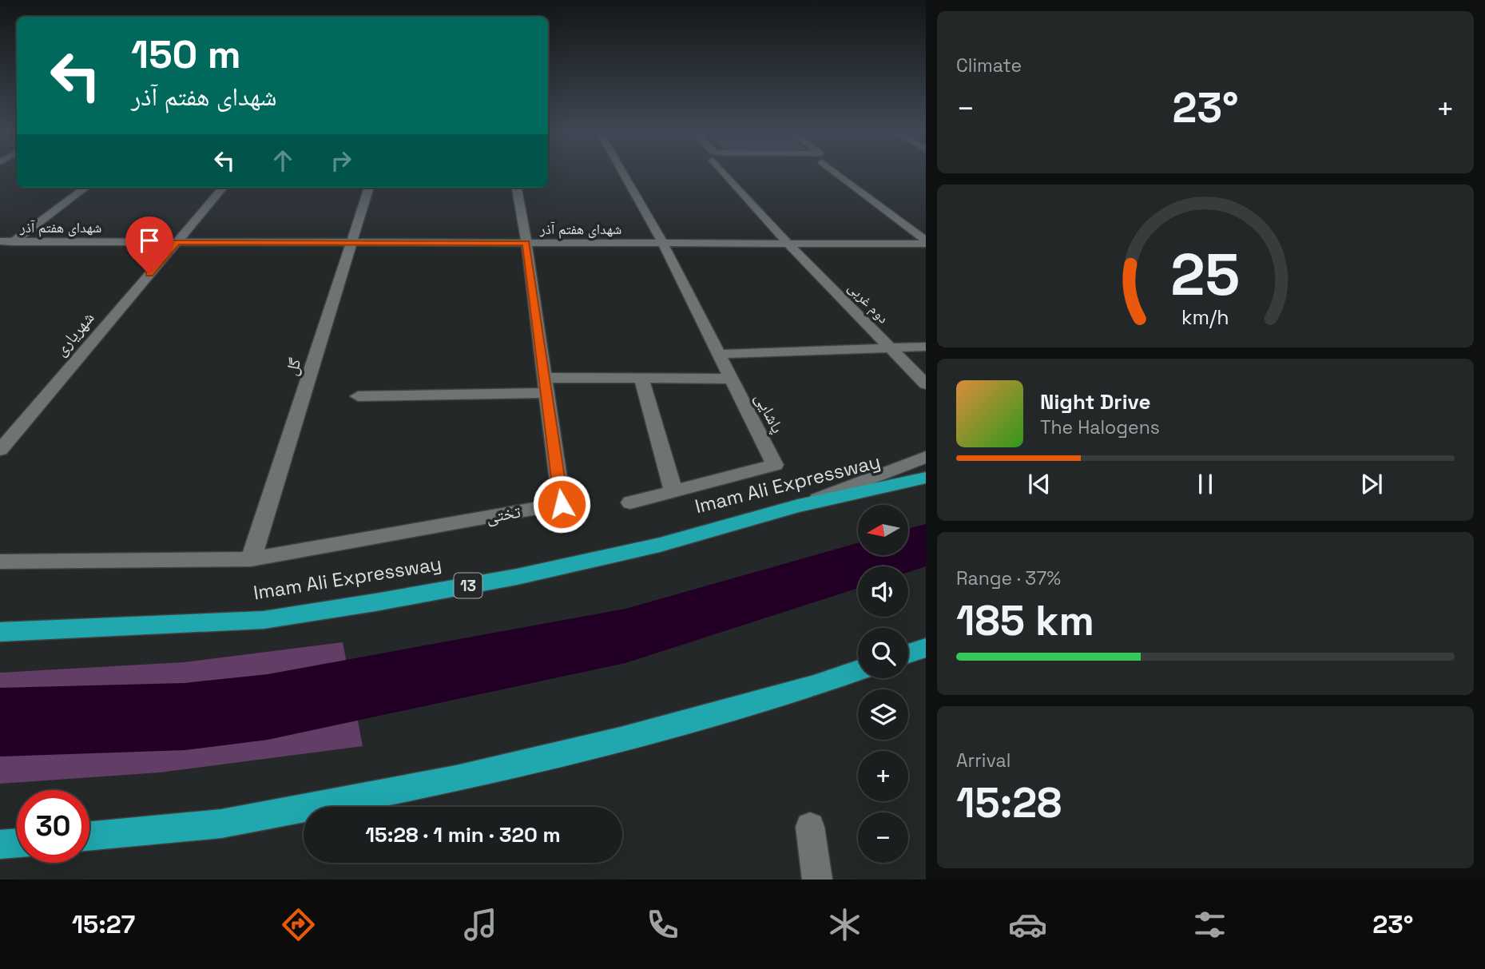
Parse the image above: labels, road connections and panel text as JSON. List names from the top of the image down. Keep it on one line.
{"streets":{"highway":["Imam Ali Expressway","13"],"street":["شهدای هفتم آذر","دوم غربی","شهریاری","گل","پاشایی","تختی"]},"crossings":[["شهدای هفتم آذر","دوم غربی"],["شهدای هفتم آذر","شهریاری"],["شهدای هفتم آذر","گل"],["شهدای هفتم آذر","پاشایی"],["شهدای هفتم آذر","تختی"],["گل","تختی"]],"north":"left","page":{"tile":["Climate",["Range · 37%","185 km"],["Arrival","15:28"]],"turn":["150 m","شهدای هفتم آذر"],"heat":["−","23°","+"],"song":["Night Drive","The Halogens"],"map_buttons":["+","−"],"limit":"30","trip":"15:28 · 1 min · 320 m","tabs":["15:27","23°"],"gauge":["25","km/h"]}}
